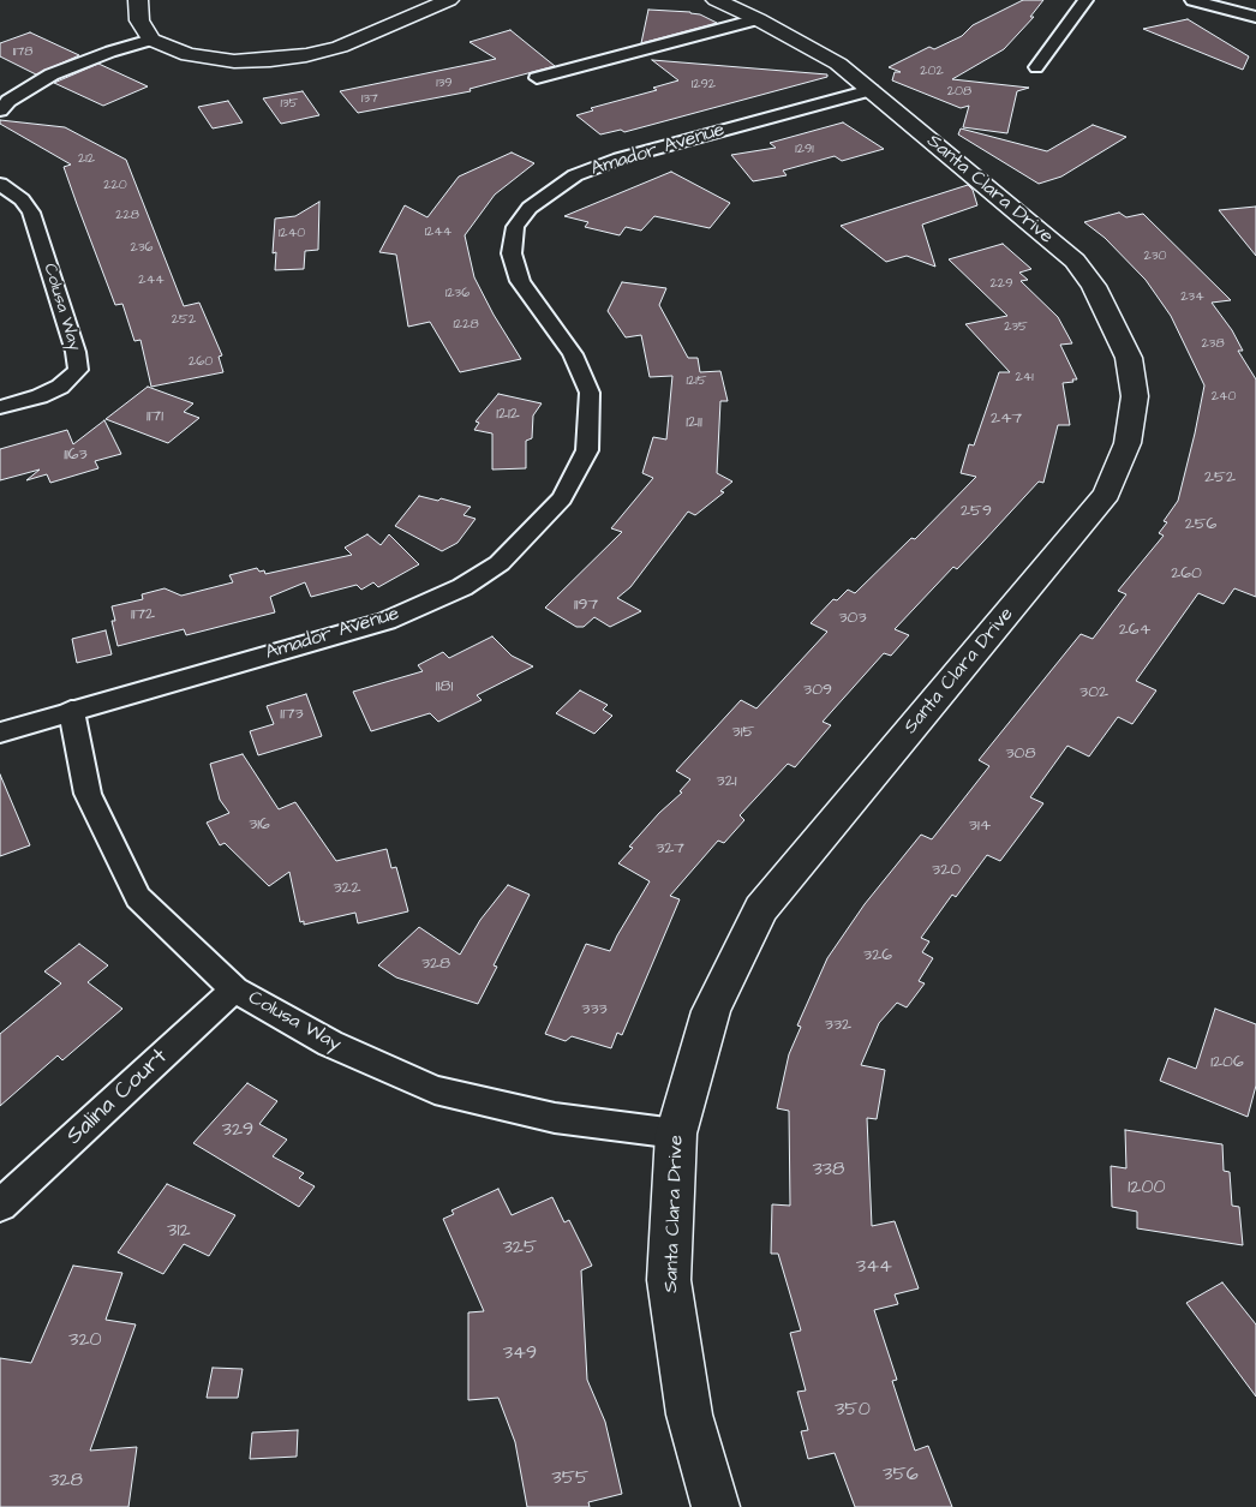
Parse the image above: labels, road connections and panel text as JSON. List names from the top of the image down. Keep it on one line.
{"streets":{"street":["Amador Avenue","Santa Clara Drive","Colusa Way","Salina Court"]},"crossings":[["Amador Avenue","Santa Clara Drive"],["Amador Avenue","Colusa Way"],["Santa Clara Drive","Colusa Way"],["Colusa Way","Salina Court"]],"house_numbers":["1178","202","139","1292","208","137","135","1291","212","220","228","1244","1240","236","230","244","229","1236","234","252","1228","235","238","260","241","1215","240","1212","1171","247","1211","1163","252","259","256","260","1197","1172","303","264","1181","309","302","1173","315","308","321","316","314","327","320","322","326","328","333","332","1206","329","338","1200","312","325","344","320","349","350","356","355","328"]}
